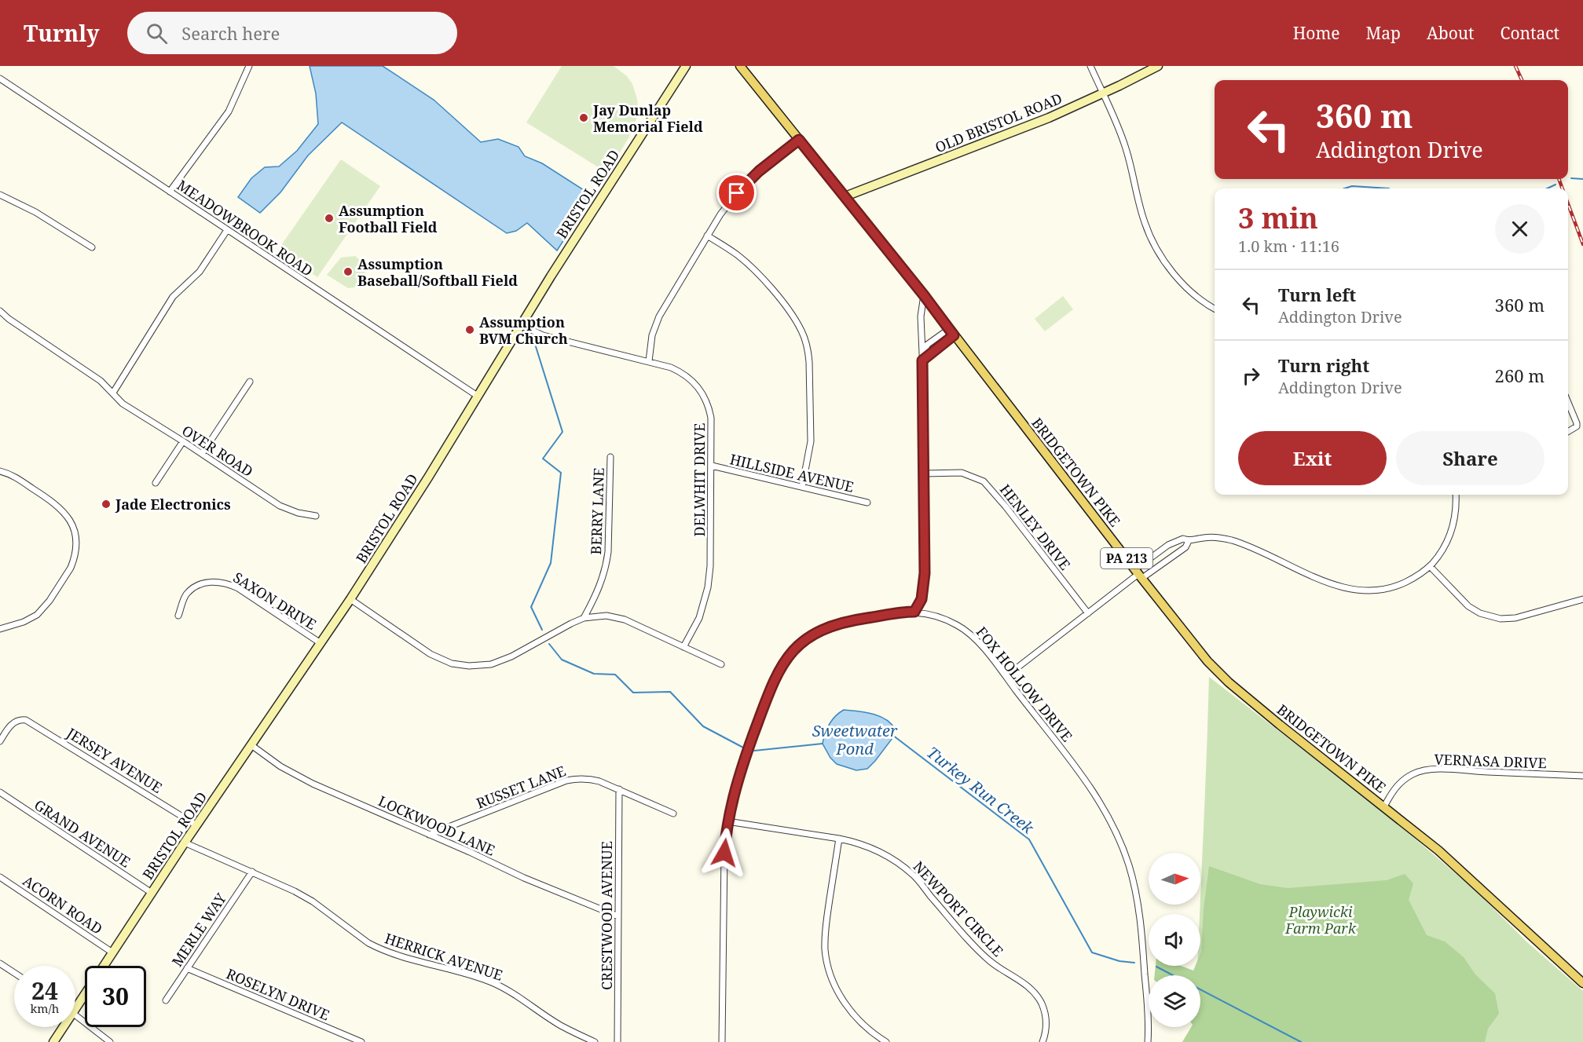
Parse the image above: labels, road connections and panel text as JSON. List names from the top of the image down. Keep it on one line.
{"streets":{"main road":["OLD BRISTOL ROAD","BRISTOL ROAD","BRIDGETOWN PIKE","PA 213"],"street":["MEADOWBROOK ROAD","OVER ROAD","HILLSIDE AVENUE","DELWHIT DRIVE","BERRY LANE","HENLEY DRIVE","SAXON DRIVE","FOX HOLLOW DRIVE","JERSEY AVENUE","VERNASA DRIVE","RUSSET LANE","LOCKWOOD LANE","GRAND AVENUE","ACORN ROAD","NEWPORT CIRCLE","CRESTWOOD AVENUE","MERLE WAY","HERRICK AVENUE","ROSELYN DRIVE"]},"crossings":[["OLD BRISTOL ROAD","BRIDGETOWN PIKE"],["BRISTOL ROAD","MEADOWBROOK ROAD"],["BRISTOL ROAD","DELWHIT DRIVE"],["BRISTOL ROAD","SAXON DRIVE"],["BRISTOL ROAD","JERSEY AVENUE"],["BRISTOL ROAD","LOCKWOOD LANE"],["BRISTOL ROAD","GRAND AVENUE"],["BRISTOL ROAD","ACORN ROAD"],["BRISTOL ROAD","HERRICK AVENUE"],["BRIDGETOWN PIKE","VERNASA DRIVE"],["HILLSIDE AVENUE","DELWHIT DRIVE"],["FOX HOLLOW DRIVE","NEWPORT CIRCLE"],["RUSSET LANE","LOCKWOOD LANE"],["RUSSET LANE","CRESTWOOD AVENUE"],["LOCKWOOD LANE","CRESTWOOD AVENUE"],["MERLE WAY","HERRICK AVENUE"],["MERLE WAY","ROSELYN DRIVE"]],"water":["Sweetwater Pond","Turkey Run Creek"],"parks":["Playwicki Farm Park"],"places":["Jay Dunlap Memorial Field","Assumption Football Field","Assumption Baseball/Softball Field","Assumption BVM Church","Jade Electronics"],"north":"right","page":{"header":"Turnly","search":"Search here","nav":["Home","Map","About","Contact"],"turn":["360 m","Addington Drive"],"heading":["3 min","1.0 km · 11:16"],"list":[{"name":"Turn left","note":"Addington Drive","value":"360 m"},{"name":"Turn right","note":"Addington Drive","value":"260 m"}],"buttons":["Exit","Share"],"speed":"24 km/h","limit":"30"}}
